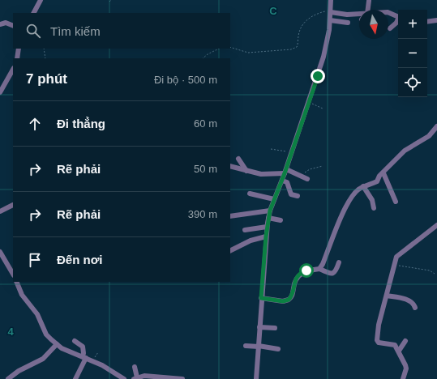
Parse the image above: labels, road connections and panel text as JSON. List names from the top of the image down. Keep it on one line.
{"north":"bottom","page":{"map_buttons":["+","−"],"search":"Tìm kiếm","heading":["7 phút","Đi bộ · 500 m"],"list":[["Đi thẳng","60 m"],["Rẽ phải","50 m"],["Rẽ phải","390 m"],"Đến nơi"]},"grid":{"columns":["C"],"rows":["4"]}}
